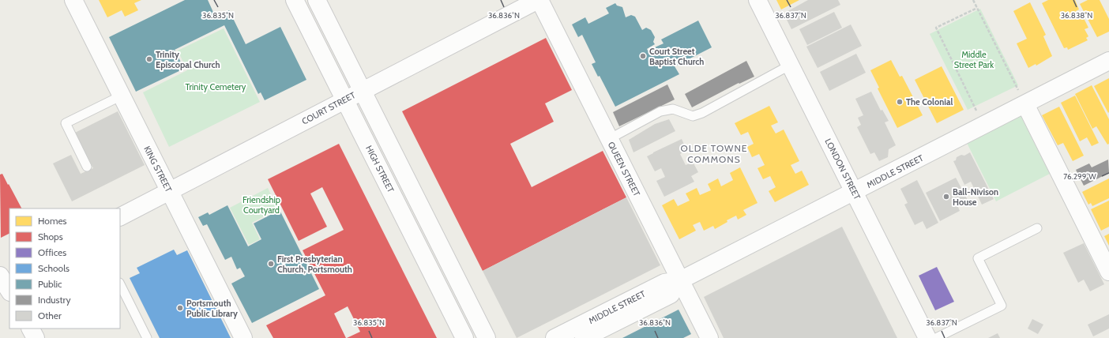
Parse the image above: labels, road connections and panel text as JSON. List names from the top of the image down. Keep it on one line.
{"streets":{"street":["COURT STREET","KING STREET","HIGH STREET","QUEEN STREET","LONDON STREET","MIDDLE STREET"]},"crossings":[["COURT STREET","KING STREET"],["COURT STREET","HIGH STREET"],["COURT STREET","QUEEN STREET"],["QUEEN STREET","MIDDLE STREET"],["LONDON STREET","MIDDLE STREET"]],"districts":["OLDE TOWNE COMMONS"],"parks":["Middle Street Park","Trinity Cemetery","Friendship Courtyard"],"places":["Court Street Baptist Church","Trinity Episcopal Church","The Colonial","Ball-Nivison House","First Presbyterian Church, Portsmouth","Portsmouth Public Library"],"legend":["Homes","Shops","Offices","Schools","Public","Industry","Other"],"coordinates":["36.835°N","36.836°N","36.837°N","36.838°N","76.299°W"]}
